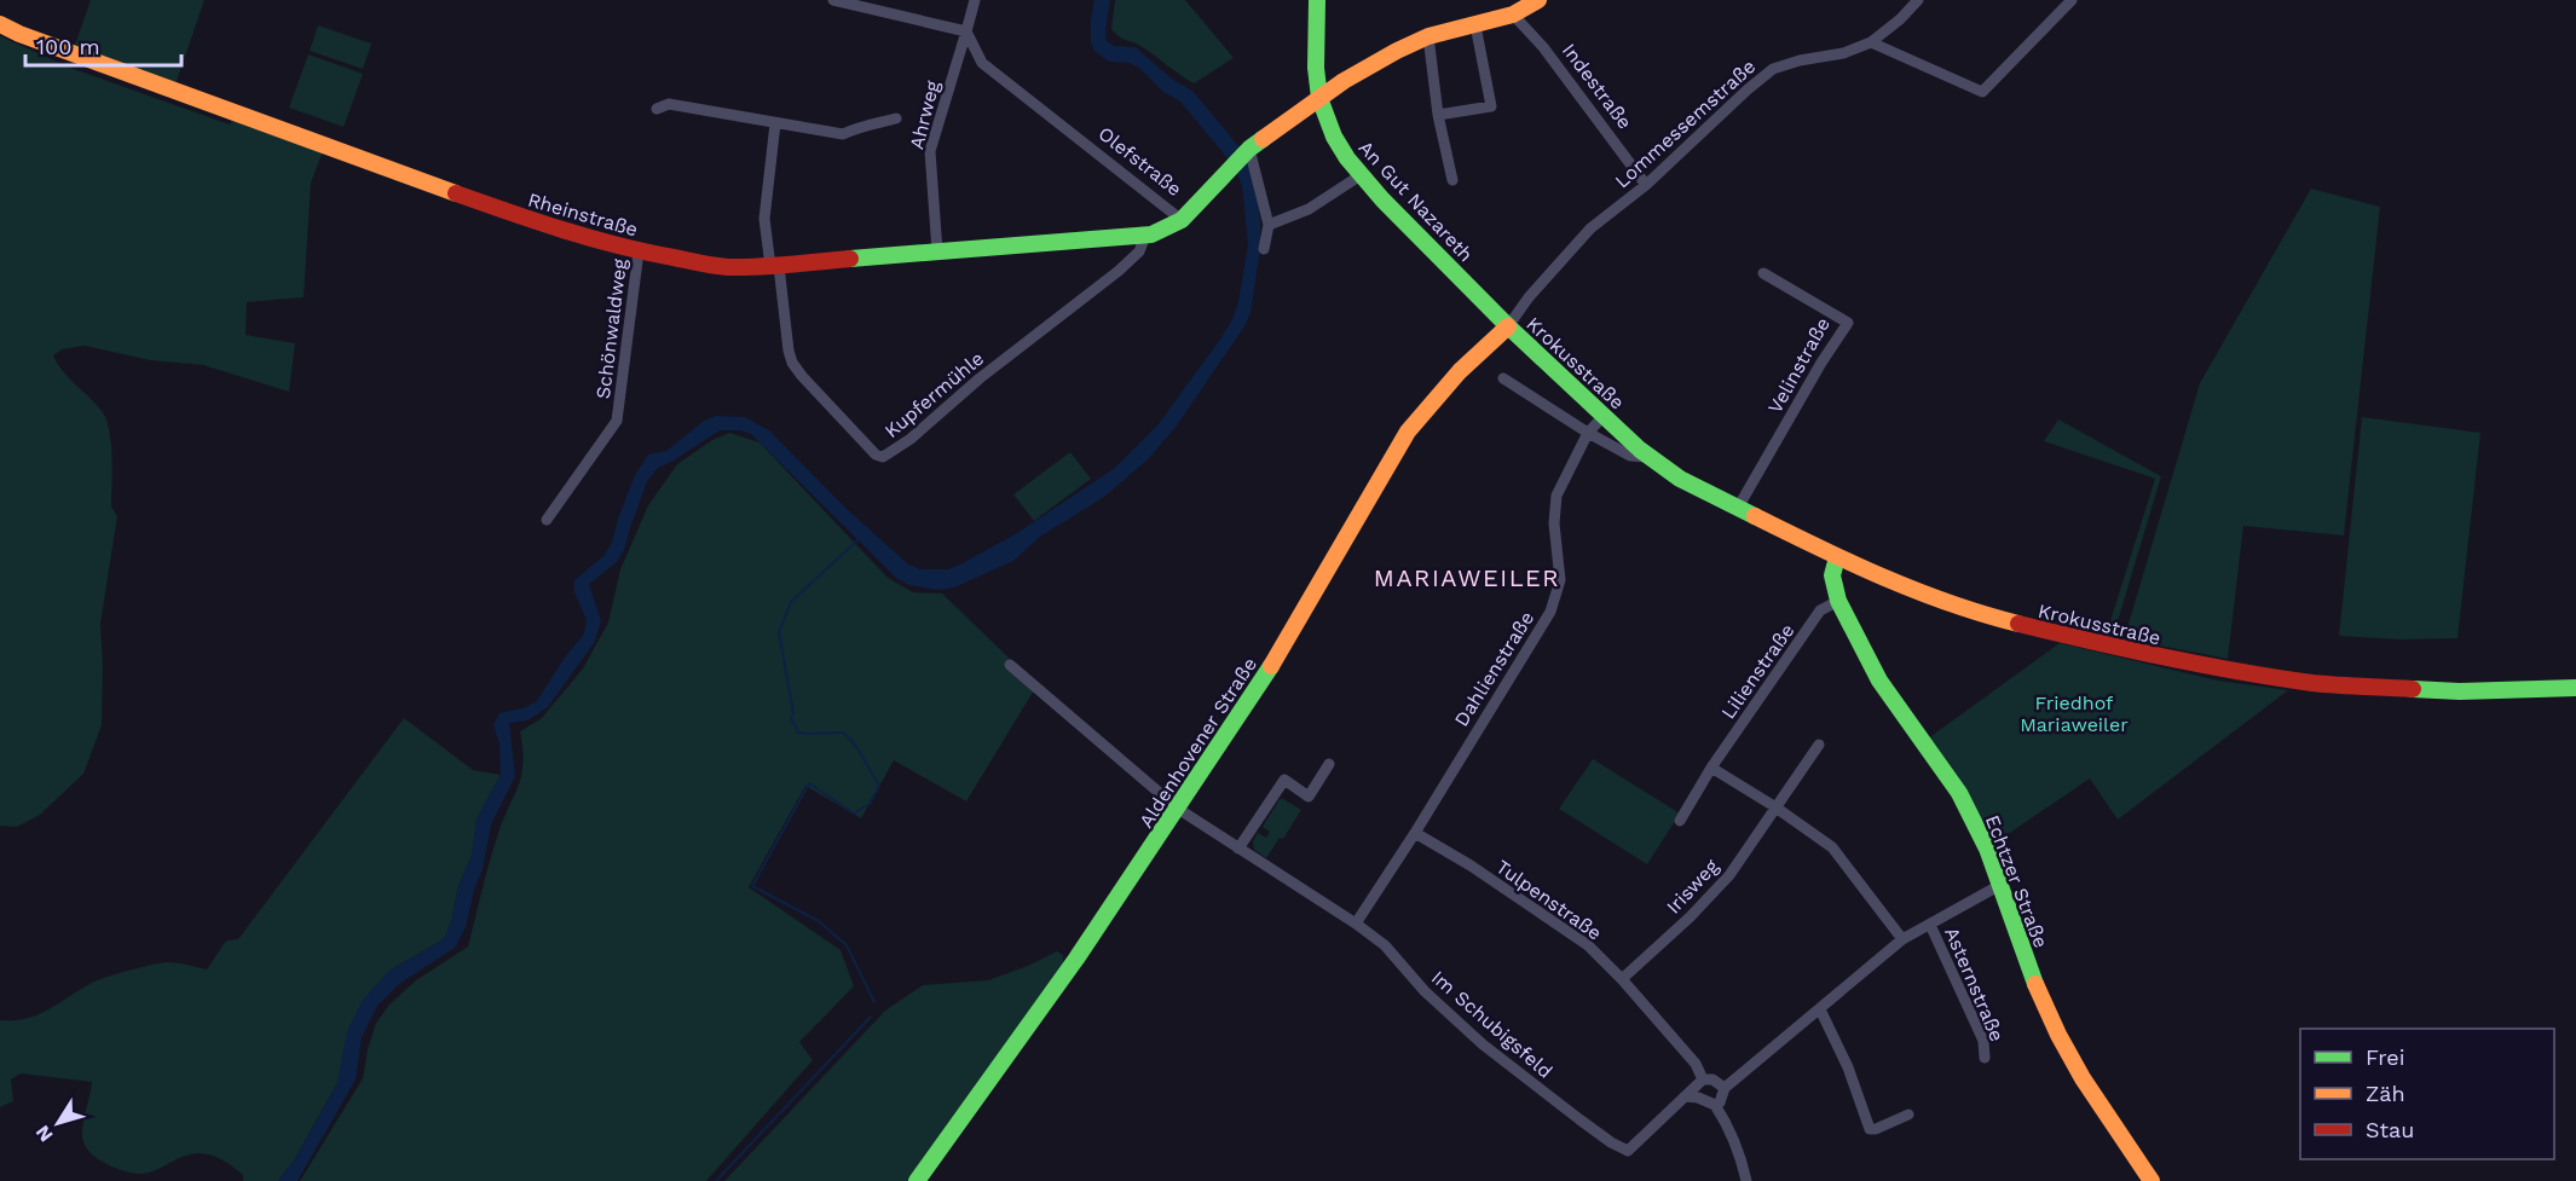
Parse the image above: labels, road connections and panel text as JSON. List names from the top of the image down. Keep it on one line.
{"streets":{"street":["Indestraße","Ahrweg","Lommessemstraße","Olefstraße","An Gut Nazareth","Rheinstraße","Schönwaldweg","Krokusstraße","Velinstraße","Kupfermühle","Dahlienstraße","Lilienstraße","Aldenhovener Straße","Echtzer Straße","Irisweg","Tulpenstraße","Asternstraße","Im Schubigsfeld"]},"crossings":[["Indestraße","Lommessemstraße"],["Ahrweg","Olefstraße"],["Ahrweg","Rheinstraße"],["Lommessemstraße","An Gut Nazareth"],["Lommessemstraße","Krokusstraße"],["Lommessemstraße","Aldenhovener Straße"],["Olefstraße","An Gut Nazareth"],["Olefstraße","Rheinstraße"],["An Gut Nazareth","Krokusstraße"],["An Gut Nazareth","Aldenhovener Straße"],["Rheinstraße","Schönwaldweg"],["Rheinstraße","Kupfermühle"],["Krokusstraße","Velinstraße"],["Krokusstraße","Dahlienstraße"],["Krokusstraße","Aldenhovener Straße"],["Krokusstraße","Echtzer Straße"],["Dahlienstraße","Tulpenstraße"],["Dahlienstraße","Im Schubigsfeld"],["Lilienstraße","Echtzer Straße"],["Aldenhovener Straße","Im Schubigsfeld"],["Echtzer Straße","Asternstraße"],["Irisweg","Tulpenstraße"]],"districts":["MARIAWEILER"],"parks":["Friedhof Mariaweiler"],"legend":["Frei","Zäh","Stau"],"scale_bar":"100 m","north":"bottom left"}
